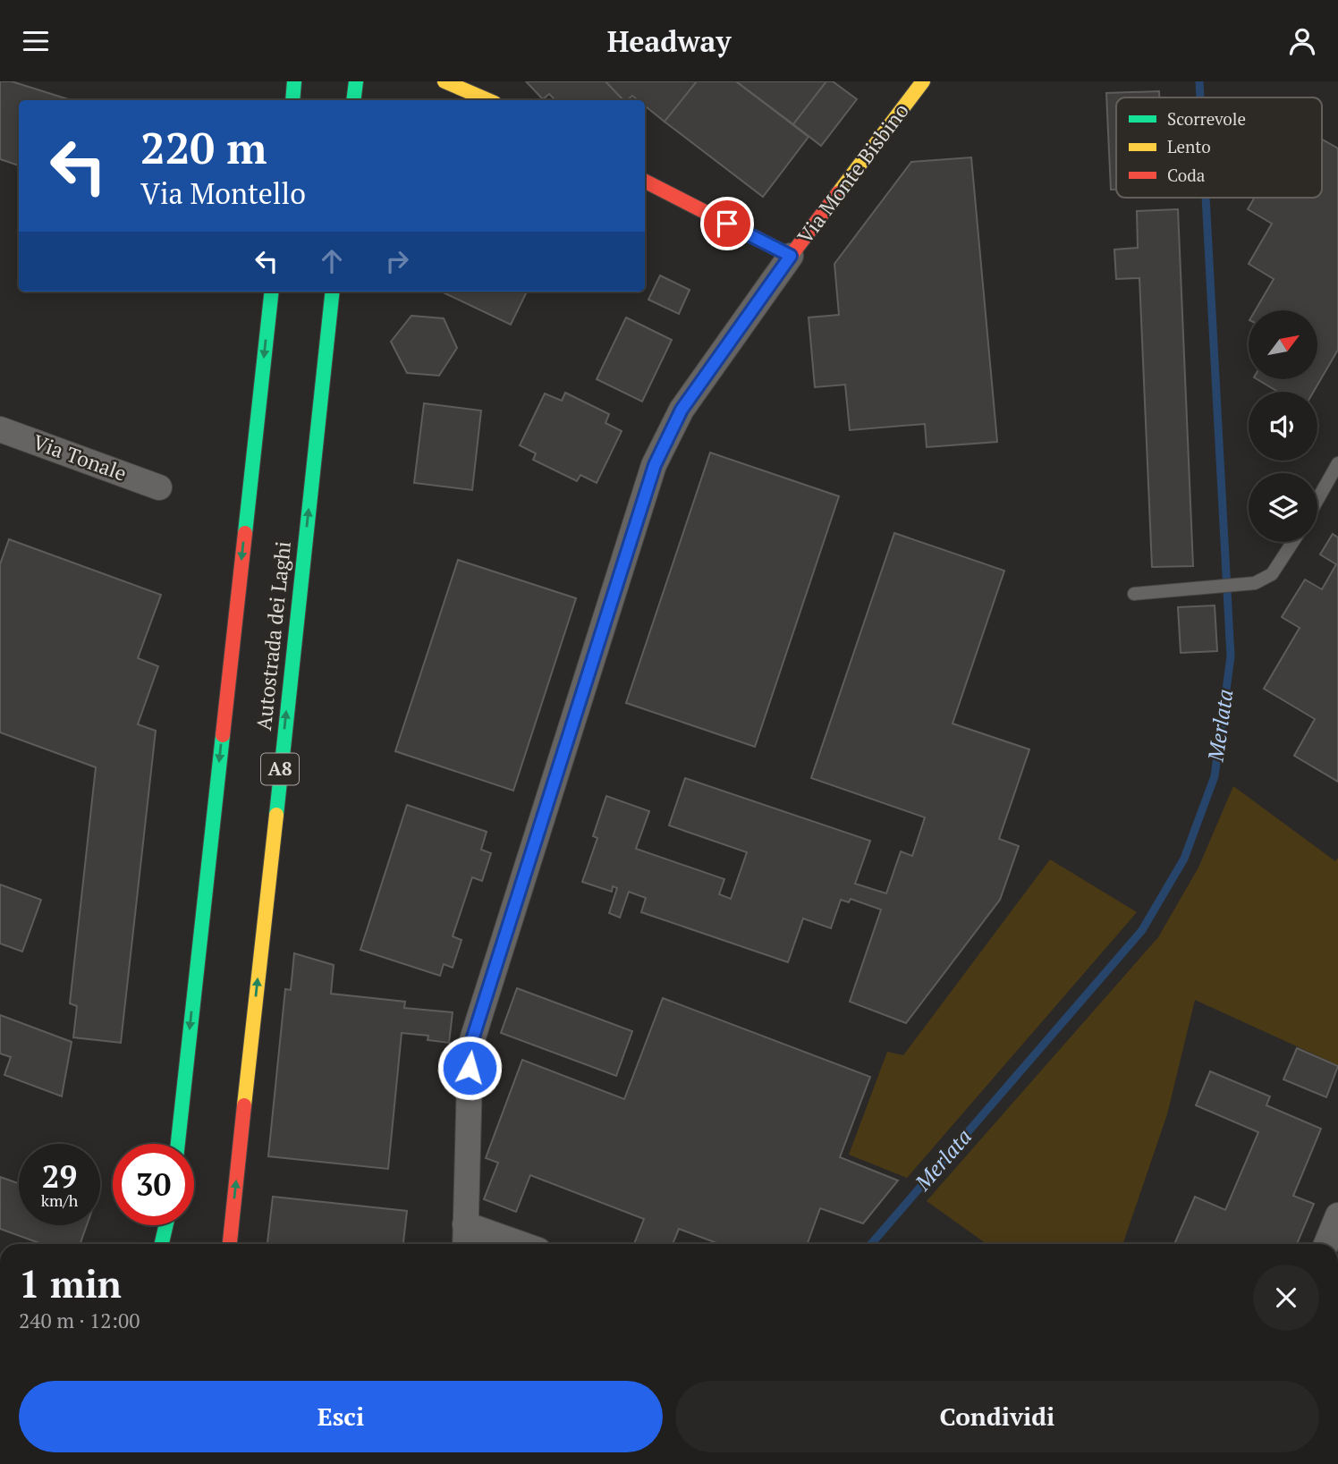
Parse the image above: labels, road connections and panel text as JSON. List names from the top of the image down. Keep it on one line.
{"streets":{"main road":["Via Monte Bisbino","Autostrada dei Laghi","A8"],"street":["Via Tonale"]},"water":["Merlata"],"legend":["Scorrevole","Lento","Coda"],"north":"top right","page":{"header":"Headway","turn":["220 m","Via Montello"],"speed":"29 km/h","limit":"30","heading":["1 min","240 m · 12:00"],"buttons":["Esci","Condividi"]}}
